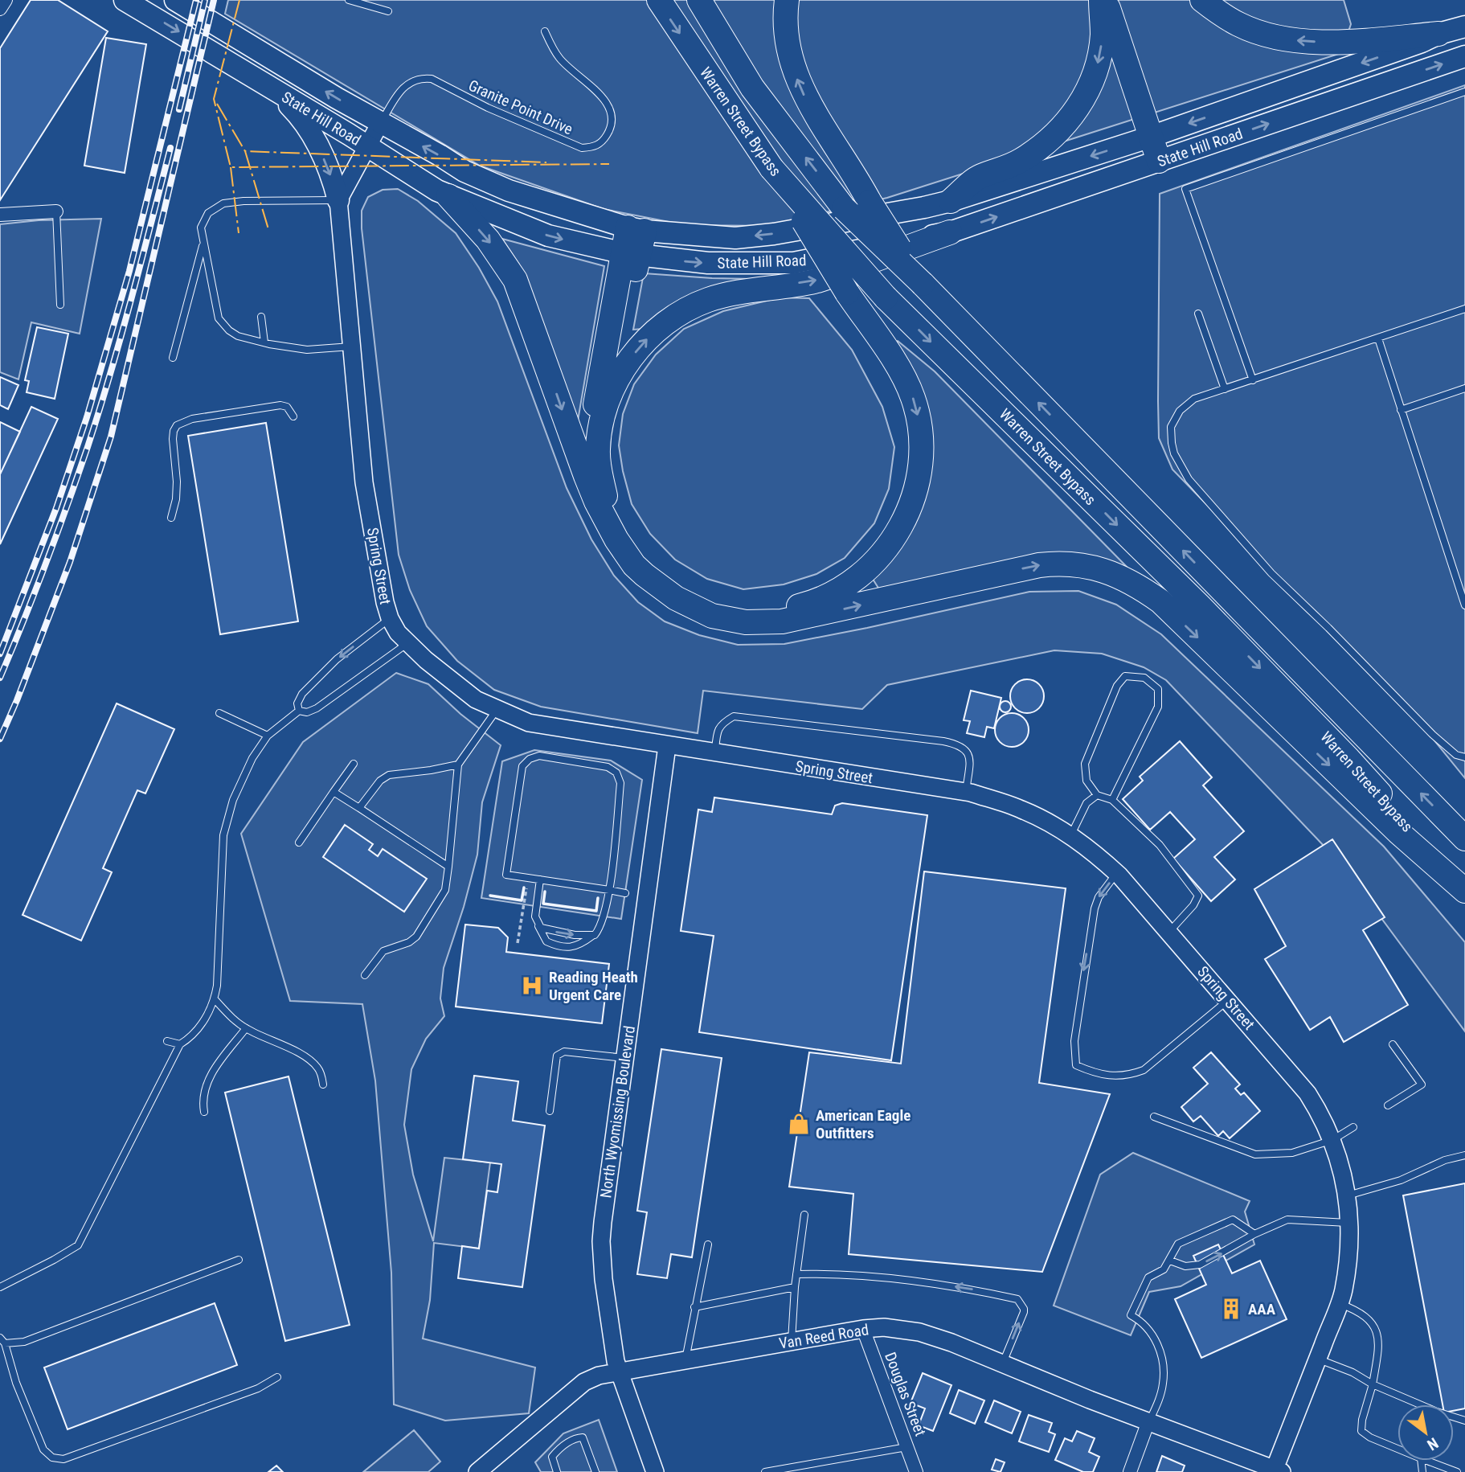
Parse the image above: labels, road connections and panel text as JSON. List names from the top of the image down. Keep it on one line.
{"streets":{"highway":["Warren Street Bypass"],"main road":["State Hill Road"],"street":["Spring Street","North Wyomissing Boulevard","Van Reed Road","Douglas Street"],"lane":["Granite Point Drive"]},"crossings":[["Granite Point Drive","State Hill Road"],["Spring Street","North Wyomissing Boulevard"],["Spring Street","Van Reed Road"],["North Wyomissing Boulevard","Van Reed Road"],["Van Reed Road","Douglas Street"]],"places":{"hospital":["Reading Heath Urgent Care"],"shop":["American Eagle Outfitters"],"building":["AAA"]},"north":"bottom right"}
